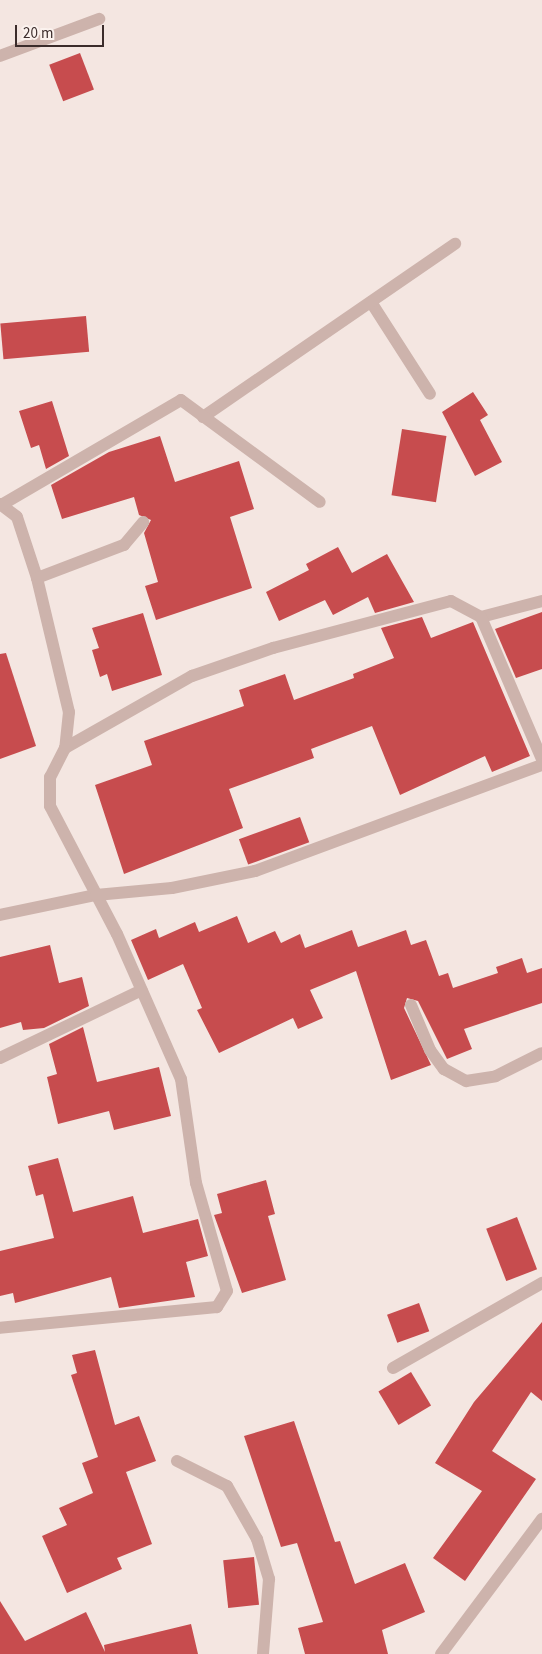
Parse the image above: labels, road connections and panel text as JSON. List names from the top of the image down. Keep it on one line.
{"scale_bar":"20 m"}
